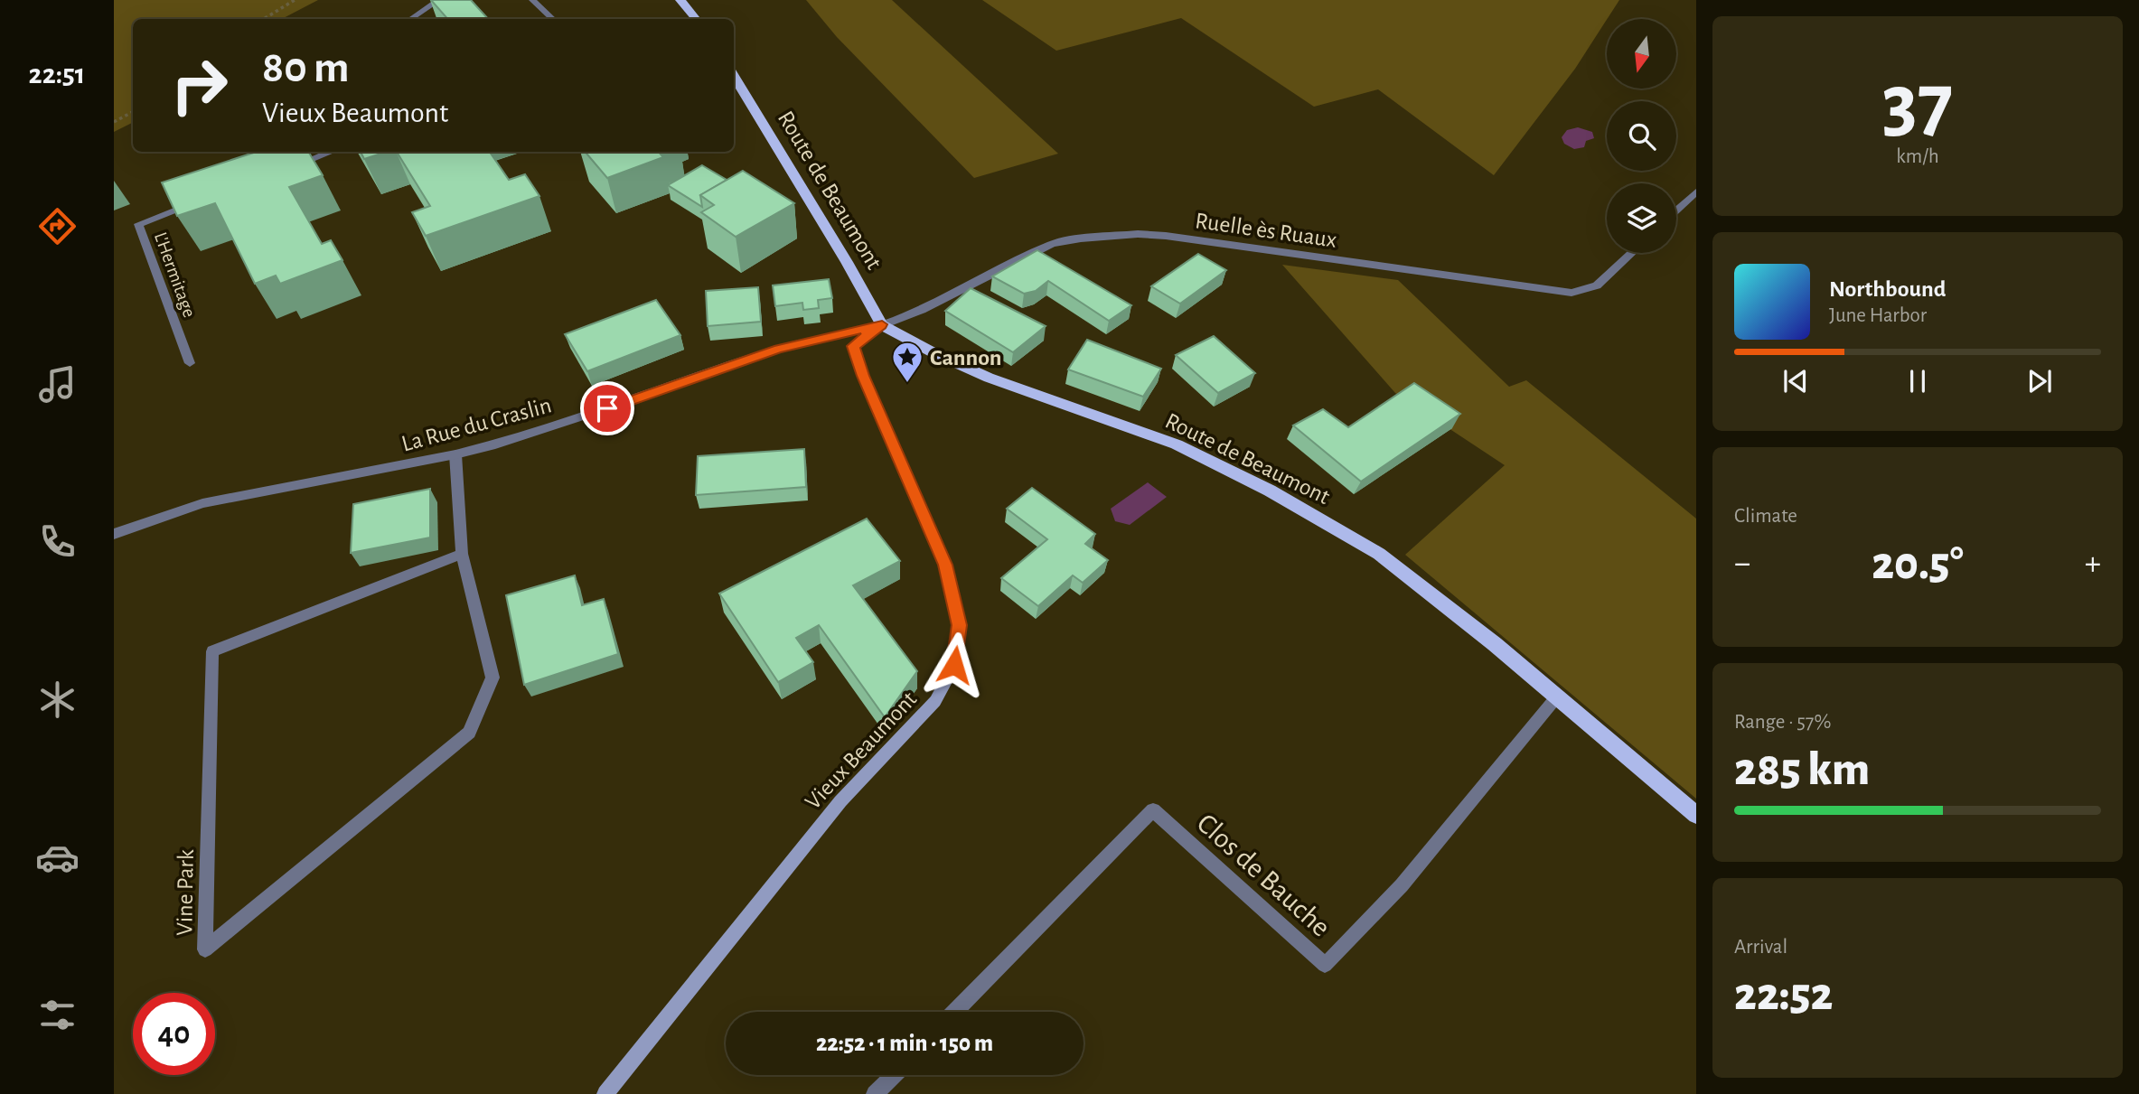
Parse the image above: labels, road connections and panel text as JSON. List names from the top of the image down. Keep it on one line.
{"streets":{"main road":["Route de Beaumont"],"street":["Ruelle ès Ruaux","L'Hermitage","La Rue du Craslin","Vieux Beaumont","Clos de Bauche","Vine Park"]},"crossings":[["Route de Beaumont","Ruelle ès Ruaux"],["Route de Beaumont","La Rue du Craslin"],["Route de Beaumont","Vieux Beaumont"],["Route de Beaumont","Clos de Bauche"],["Ruelle ès Ruaux","La Rue du Craslin"],["Ruelle ès Ruaux","Vieux Beaumont"],["La Rue du Craslin","Vieux Beaumont"],["La Rue du Craslin","Vine Park"]],"places":{"place":["Cannon"]},"north":"bottom","page":{"tabs":"22:51","tile":[["37","km/h"],"Climate",["Range · 57%","285 km"],["Arrival","22:52"]],"turn":["80 m","Vieux Beaumont"],"song":["Northbound","June Harbor"],"heat":["−","20.5°","+"],"limit":"40","trip":"22:52 · 1 min · 150 m"}}
